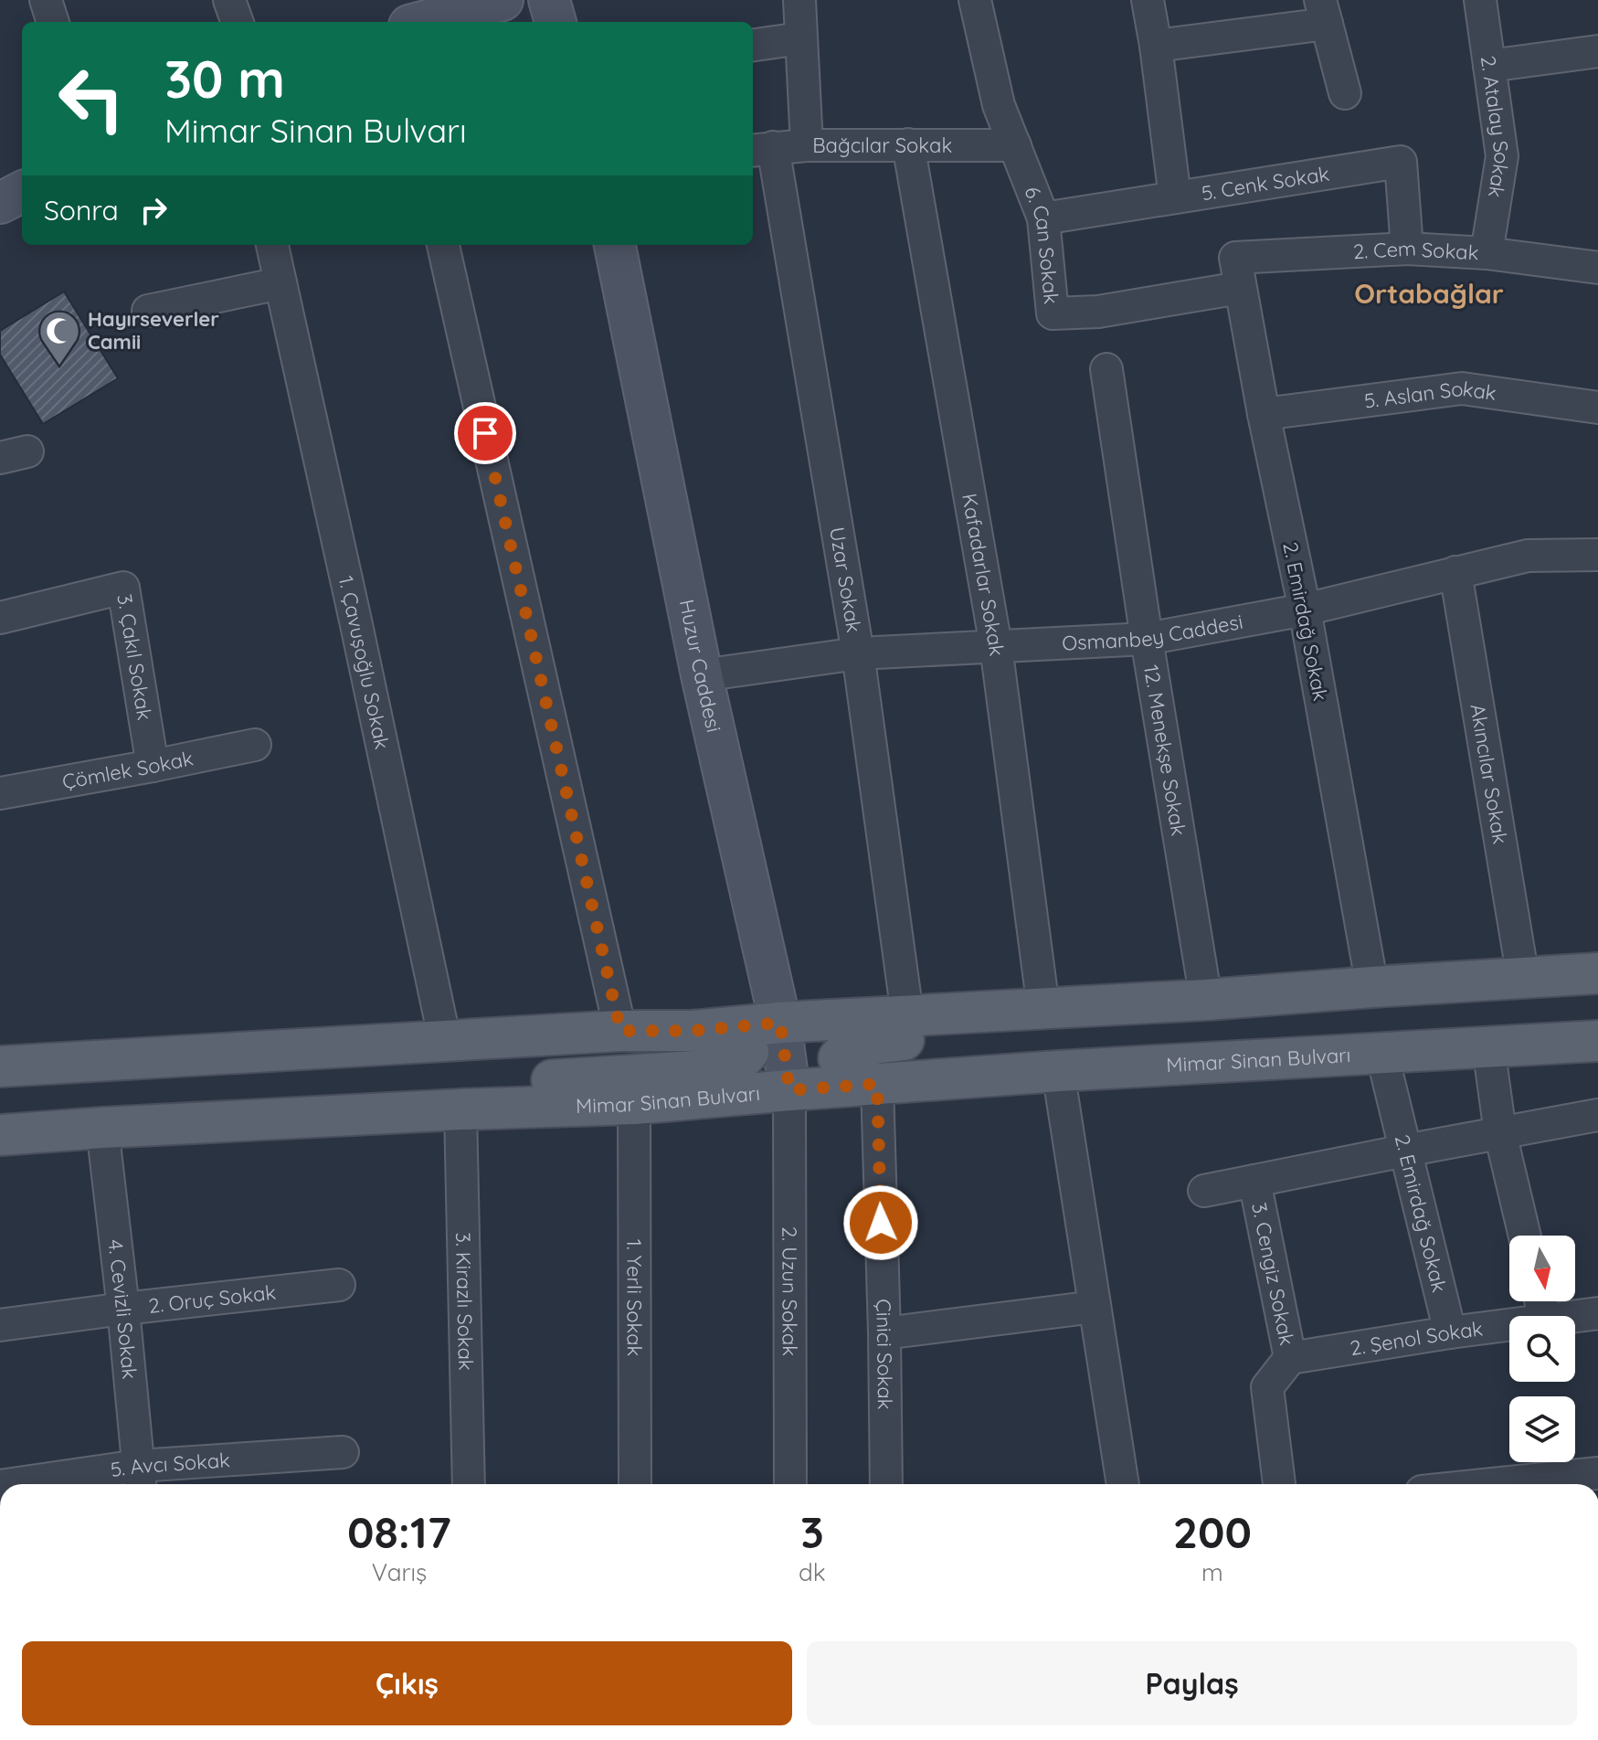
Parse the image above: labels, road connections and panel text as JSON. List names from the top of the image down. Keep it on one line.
{"streets":{"main road":["Huzur Caddesi","Mimar Sinan Bulvarı"],"street":["2. Atalay Sokak","Bağcılar Sokak","5. Cenk Sokak","6. Can Sokak","2. Cem Sokak","5. Aslan Sokak","Kafadarlar Sokak","Uzar Sokak","2. Emirdağ Sokak","Osmanbey Caddesi","3. Çakıl Sokak","1. Çavuşoğlu Sokak","12. Menekşe Sokak","Çömlek Sokak","Akıncılar Sokak","3. Cengiz Sokak","2. Uzun Sokak","1. Yerli Sokak","2. Oruç Sokak","3. Kirazlı Sokak","4. Cevizli Sokak","2. Şenol Sokak","Çinici Sokak","5. Avcı Sokak"]},"crossings":[["2. Atalay Sokak","2. Cem Sokak"],["Bağcılar Sokak","6. Can Sokak"],["Bağcılar Sokak","Kafadarlar Sokak"],["Bağcılar Sokak","Uzar Sokak"],["5. Cenk Sokak","6. Can Sokak"],["5. Cenk Sokak","2. Cem Sokak"],["6. Can Sokak","2. Cem Sokak"],["6. Can Sokak","2. Emirdağ Sokak"],["2. Cem Sokak","2. Emirdağ Sokak"],["5. Aslan Sokak","2. Emirdağ Sokak"],["Kafadarlar Sokak","Osmanbey Caddesi"],["Uzar Sokak","Osmanbey Caddesi"],["2. Emirdağ Sokak","Osmanbey Caddesi"],["2. Emirdağ Sokak","Mimar Sinan Bulvarı"],["2. Emirdağ Sokak","3. Cengiz Sokak"],["2. Emirdağ Sokak","2. Şenol Sokak"],["Osmanbey Caddesi","Huzur Caddesi"],["Osmanbey Caddesi","12. Menekşe Sokak"],["Osmanbey Caddesi","Akıncılar Sokak"],["3. Çakıl Sokak","Çömlek Sokak"],["Huzur Caddesi","Mimar Sinan Bulvarı"],["Huzur Caddesi","2. Uzun Sokak"],["Mimar Sinan Bulvarı","2. Uzun Sokak"],["Mimar Sinan Bulvarı","1. Yerli Sokak"],["Mimar Sinan Bulvarı","3. Kirazlı Sokak"],["Mimar Sinan Bulvarı","4. Cevizli Sokak"],["Mimar Sinan Bulvarı","Çinici Sokak"],["3. Cengiz Sokak","2. Şenol Sokak"],["2. Oruç Sokak","4. Cevizli Sokak"],["4. Cevizli Sokak","5. Avcı Sokak"]],"districts":["Ortabağlar"],"places":{"mosque":["Hayırseverler Camii"]},"north":"bottom","page":{"turn":["30 m","Mimar Sinan Bulvarı"],"then":"Sonra","eta":["08:17","Varış","3","dk","200","m"],"buttons":["Çıkış","Paylaş"]}}
